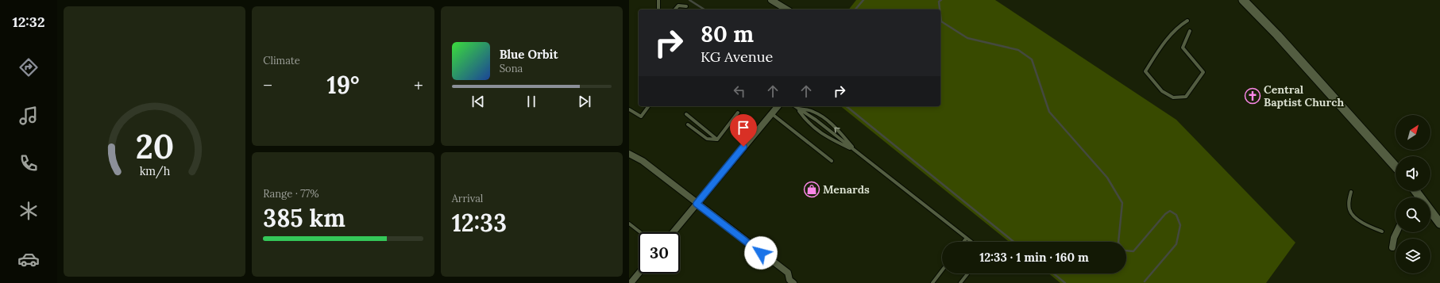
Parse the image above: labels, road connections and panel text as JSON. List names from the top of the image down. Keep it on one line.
{"places":{"church":["Central Baptist Church"],"shop":["Menards"]},"north":"top right","page":{"tabs":"12:32","tile":["Climate",["Range · 77%","385 km"],["Arrival","12:33"]],"turn":["80 m","KG Avenue"],"song":["Blue Orbit","Sona"],"heat":["−","19°","+"],"limit":"30","trip":"12:33 · 1 min · 160 m","gauge":["20","km/h"]}}
